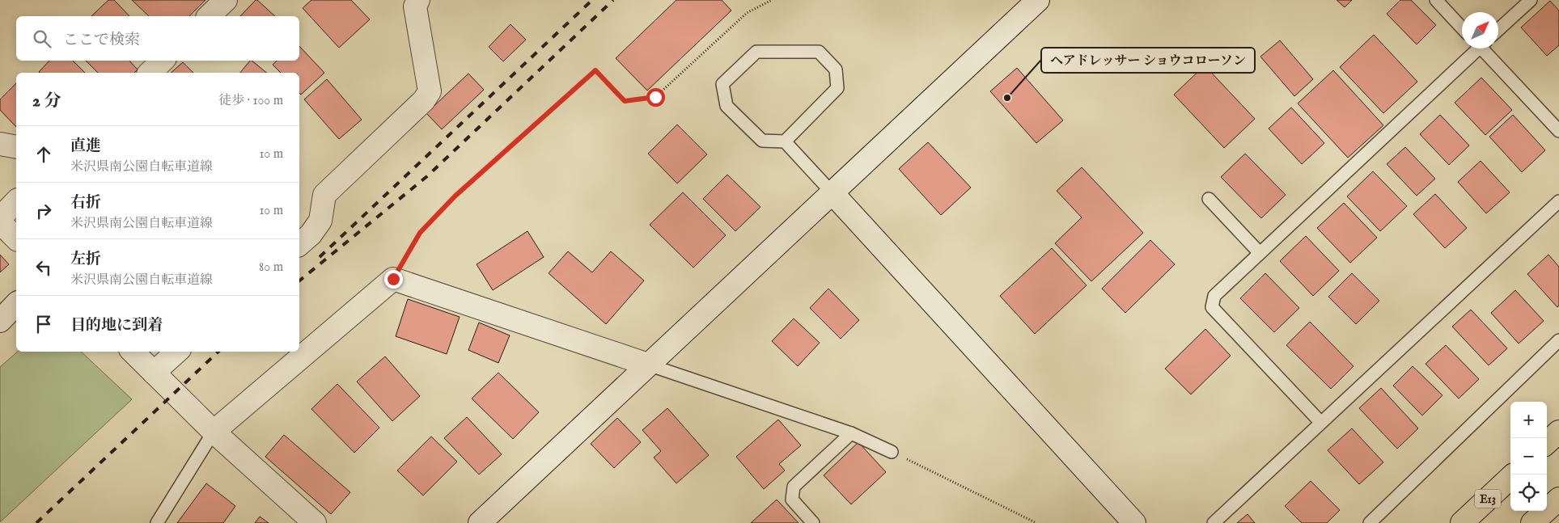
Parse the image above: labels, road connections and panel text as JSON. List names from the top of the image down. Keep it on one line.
{"streets":{"highway":["E13"]},"places":["ヘアドレッサー ショウコローソン"],"north":"top right","page":{"search":"ここで検索","heading":["2 分","徒歩 · 100 m"],"list":[["直進","米沢県南公園自転車道線","10 m"],["右折","米沢県南公園自転車道線","10 m"],["左折","米沢県南公園自転車道線","80 m"],"目的地に到着"],"map_buttons":["+","−"]}}
